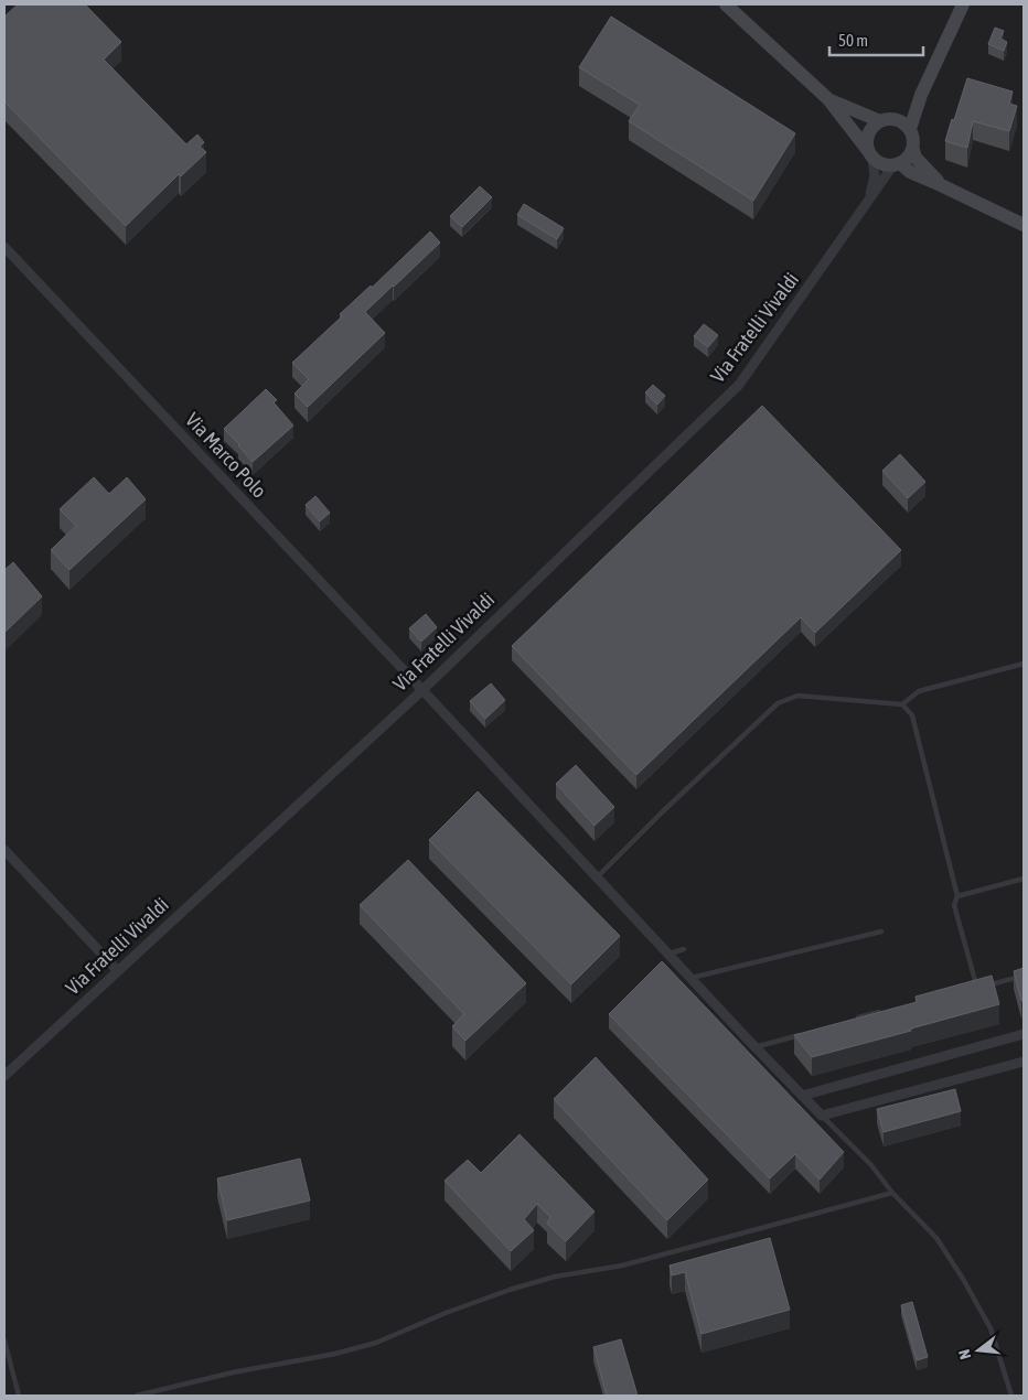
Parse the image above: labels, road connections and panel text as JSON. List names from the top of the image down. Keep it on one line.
{"streets":{"street":["Via Fratelli Vivaldi","Via Marco Polo"]},"crossings":[["Via Fratelli Vivaldi","Via Marco Polo"]],"scale_bar":"50 m","north":"left"}
